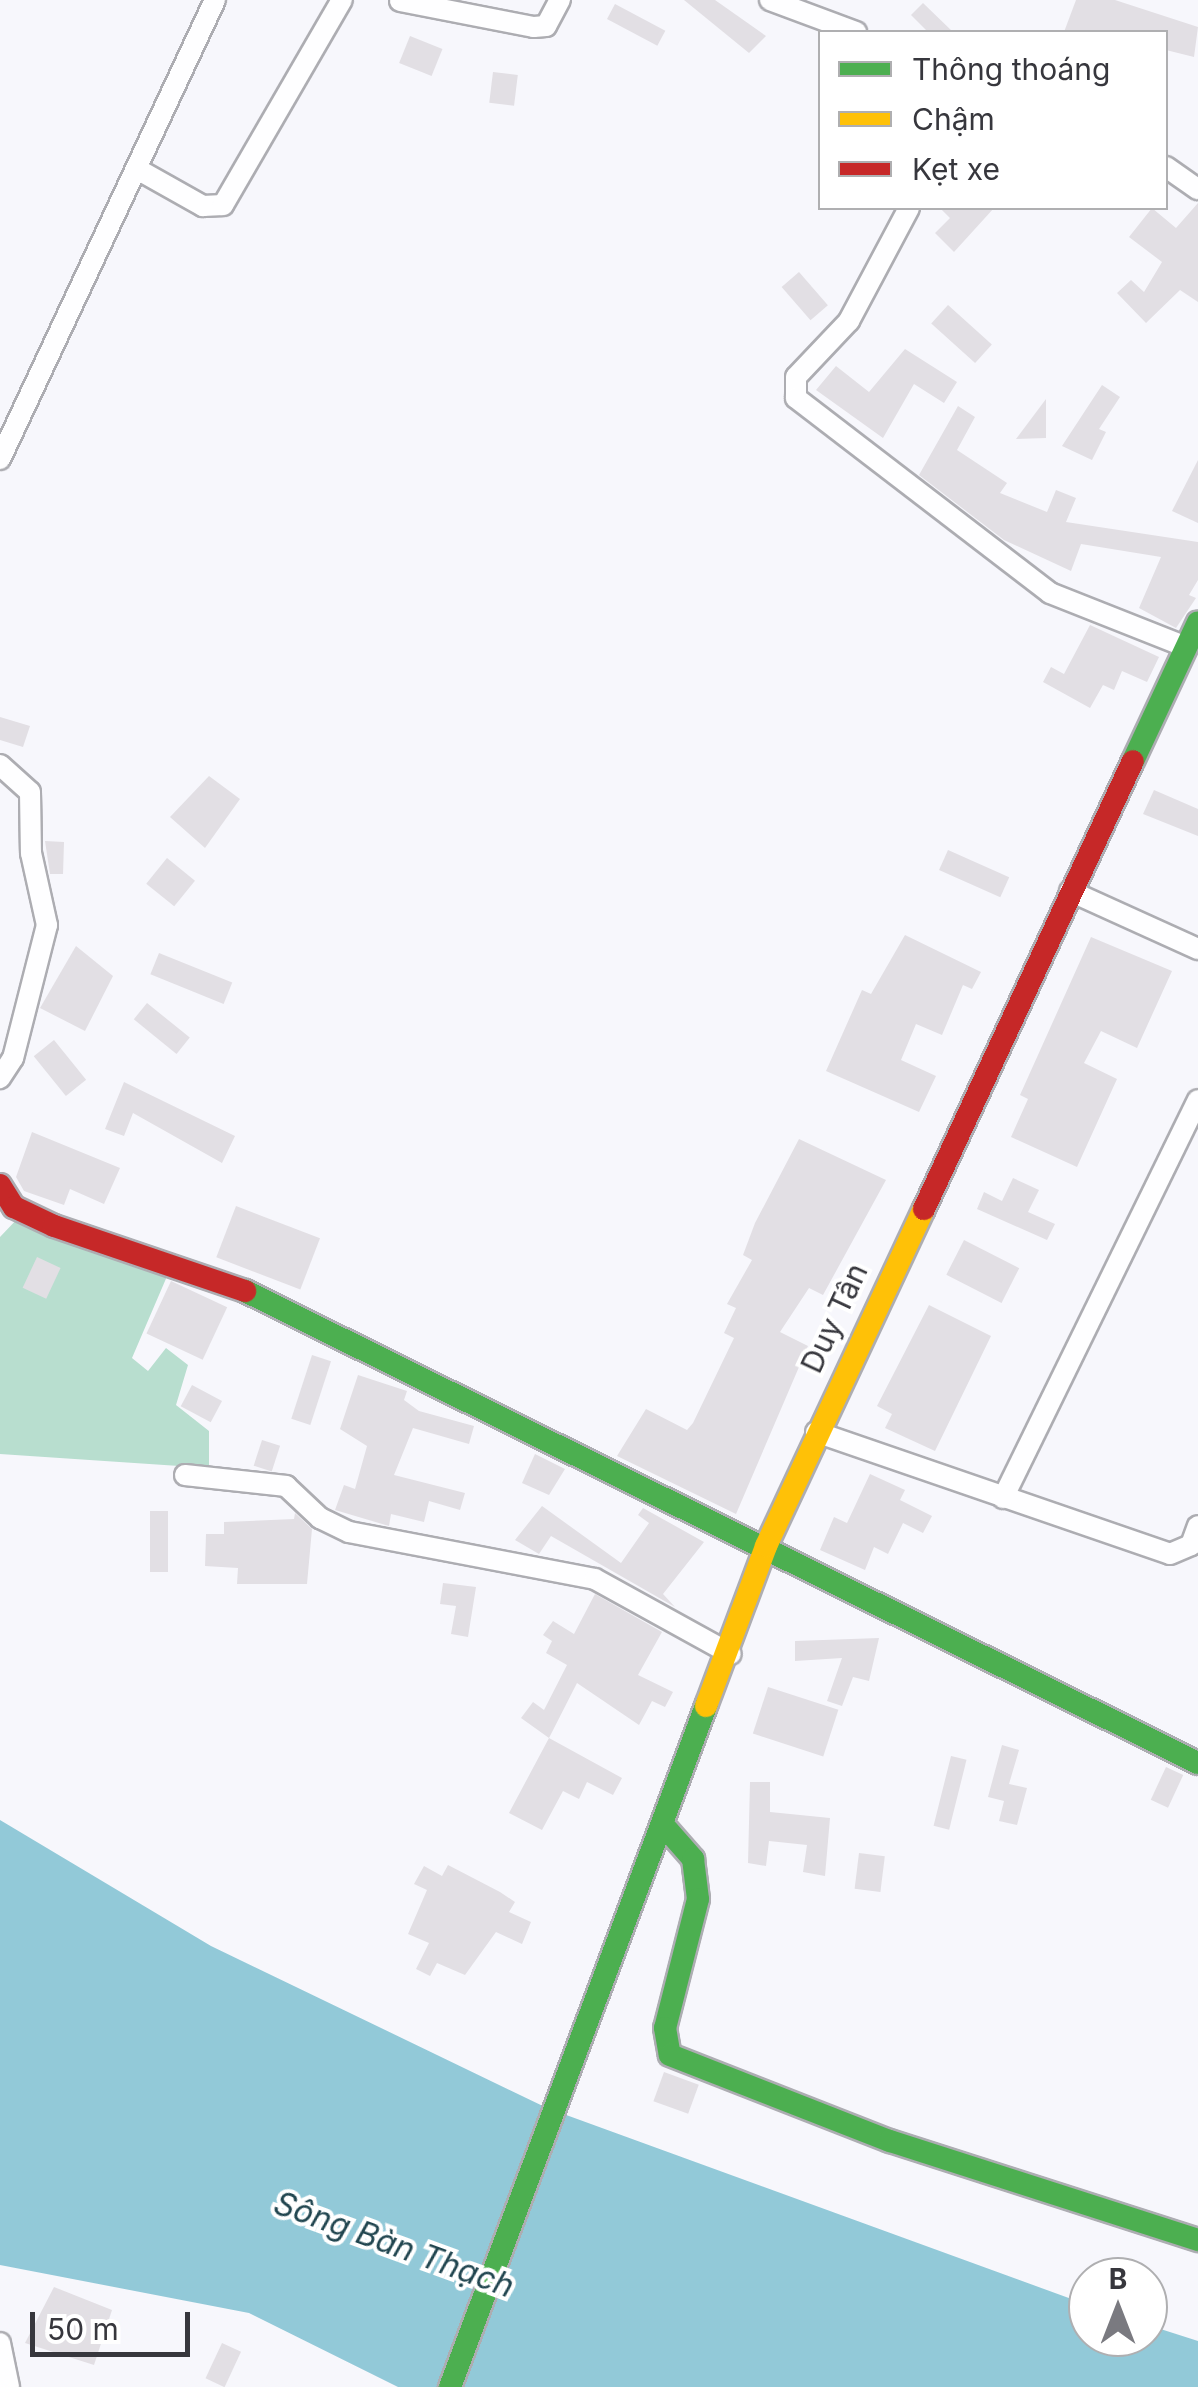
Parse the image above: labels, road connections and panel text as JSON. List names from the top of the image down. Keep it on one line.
{"streets":{"street":["Duy Tân"]},"water":["Sông Bàn Thạch"],"legend":["Thông thoáng","Chậm","Kẹt xe"],"scale_bar":"50 m","north":"top"}
